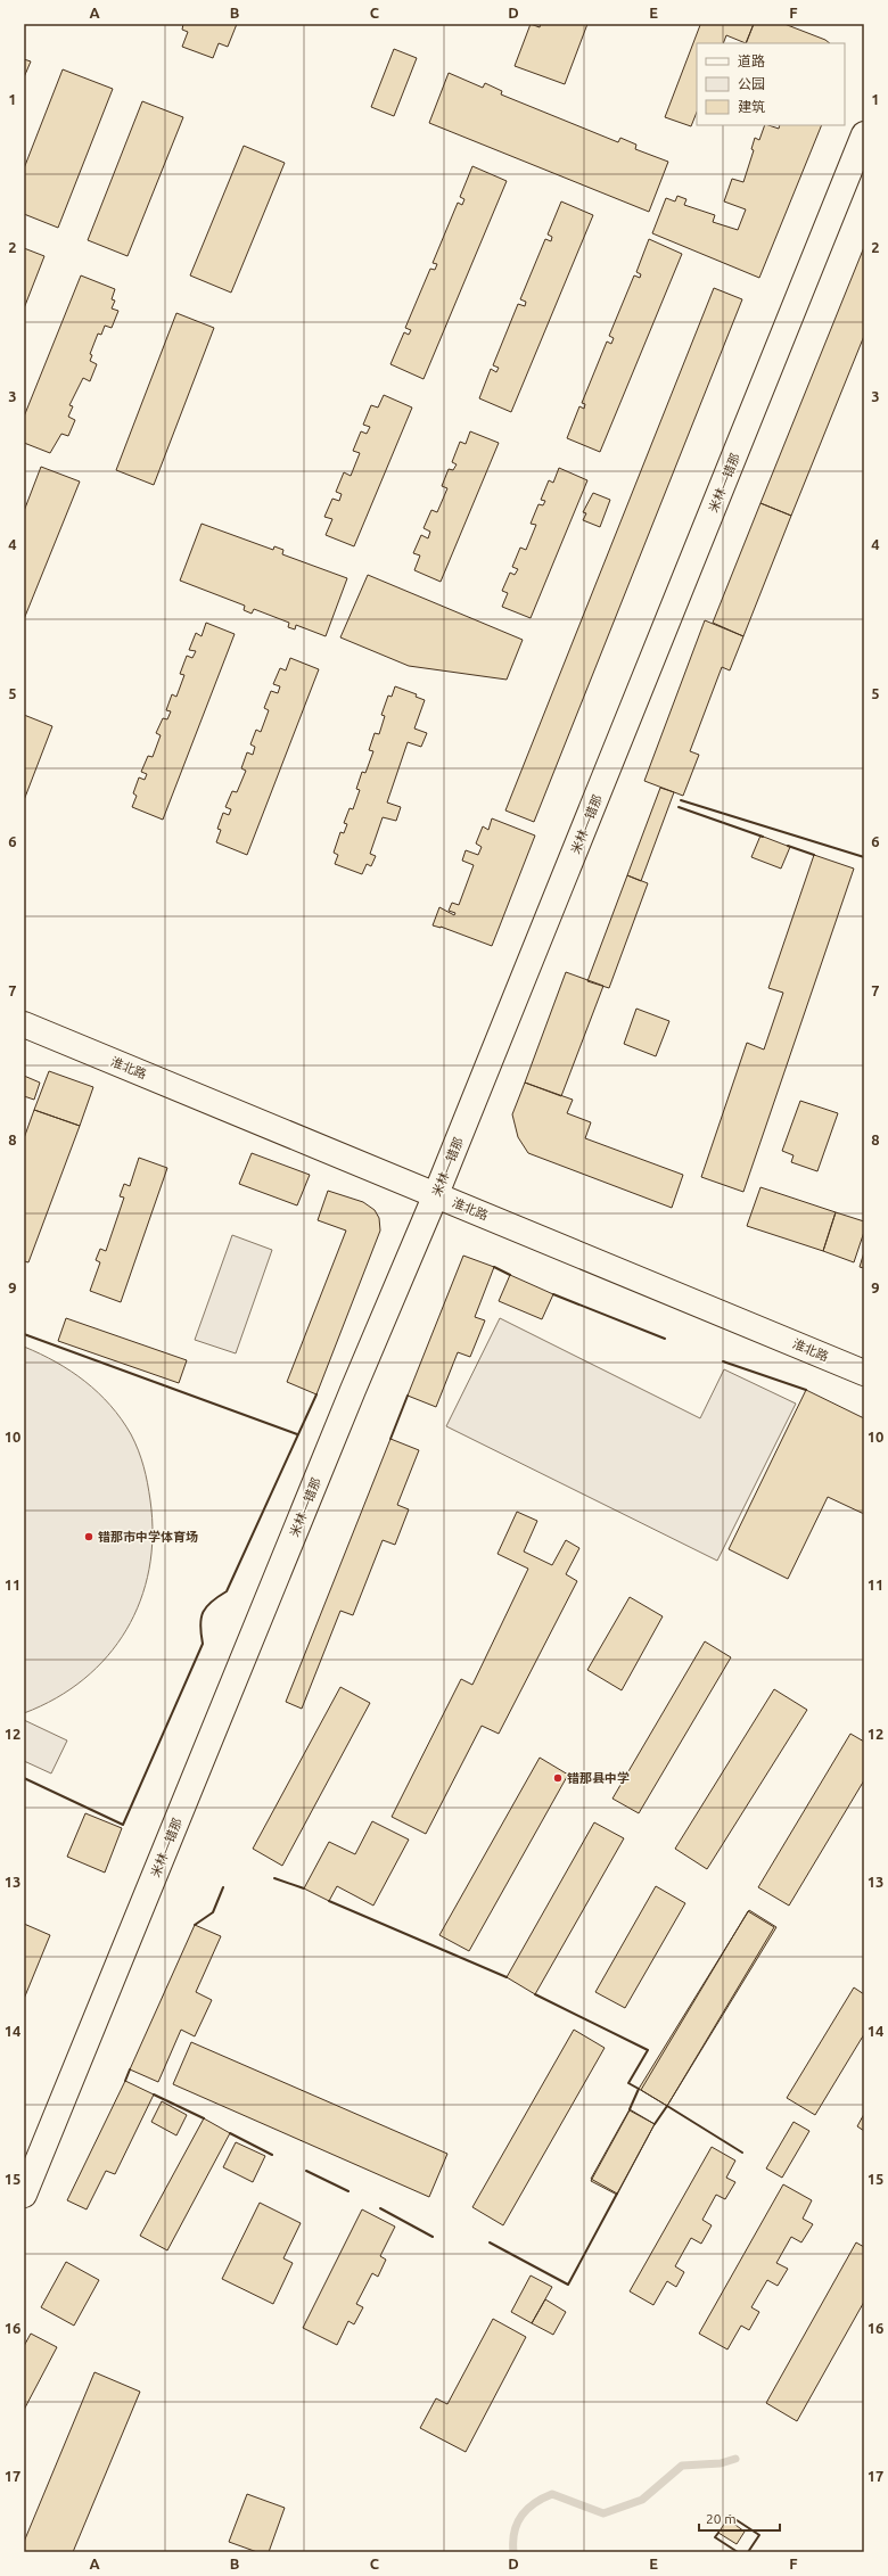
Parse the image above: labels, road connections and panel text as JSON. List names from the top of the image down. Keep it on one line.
{"streets":{"main road":["米林—错那","淮北路"]},"crossings":[["米林—错那","淮北路"]],"places":["错那市中学体育场","错那县中学"],"legend":["道路","公园","建筑"],"scale_bar":"20 m","grid":{"columns":["A","B","C","D","E","F"],"rows":["1","2","3","4","5","6","7","8","9","10","11","12","13","14","15","16","17"]}}
